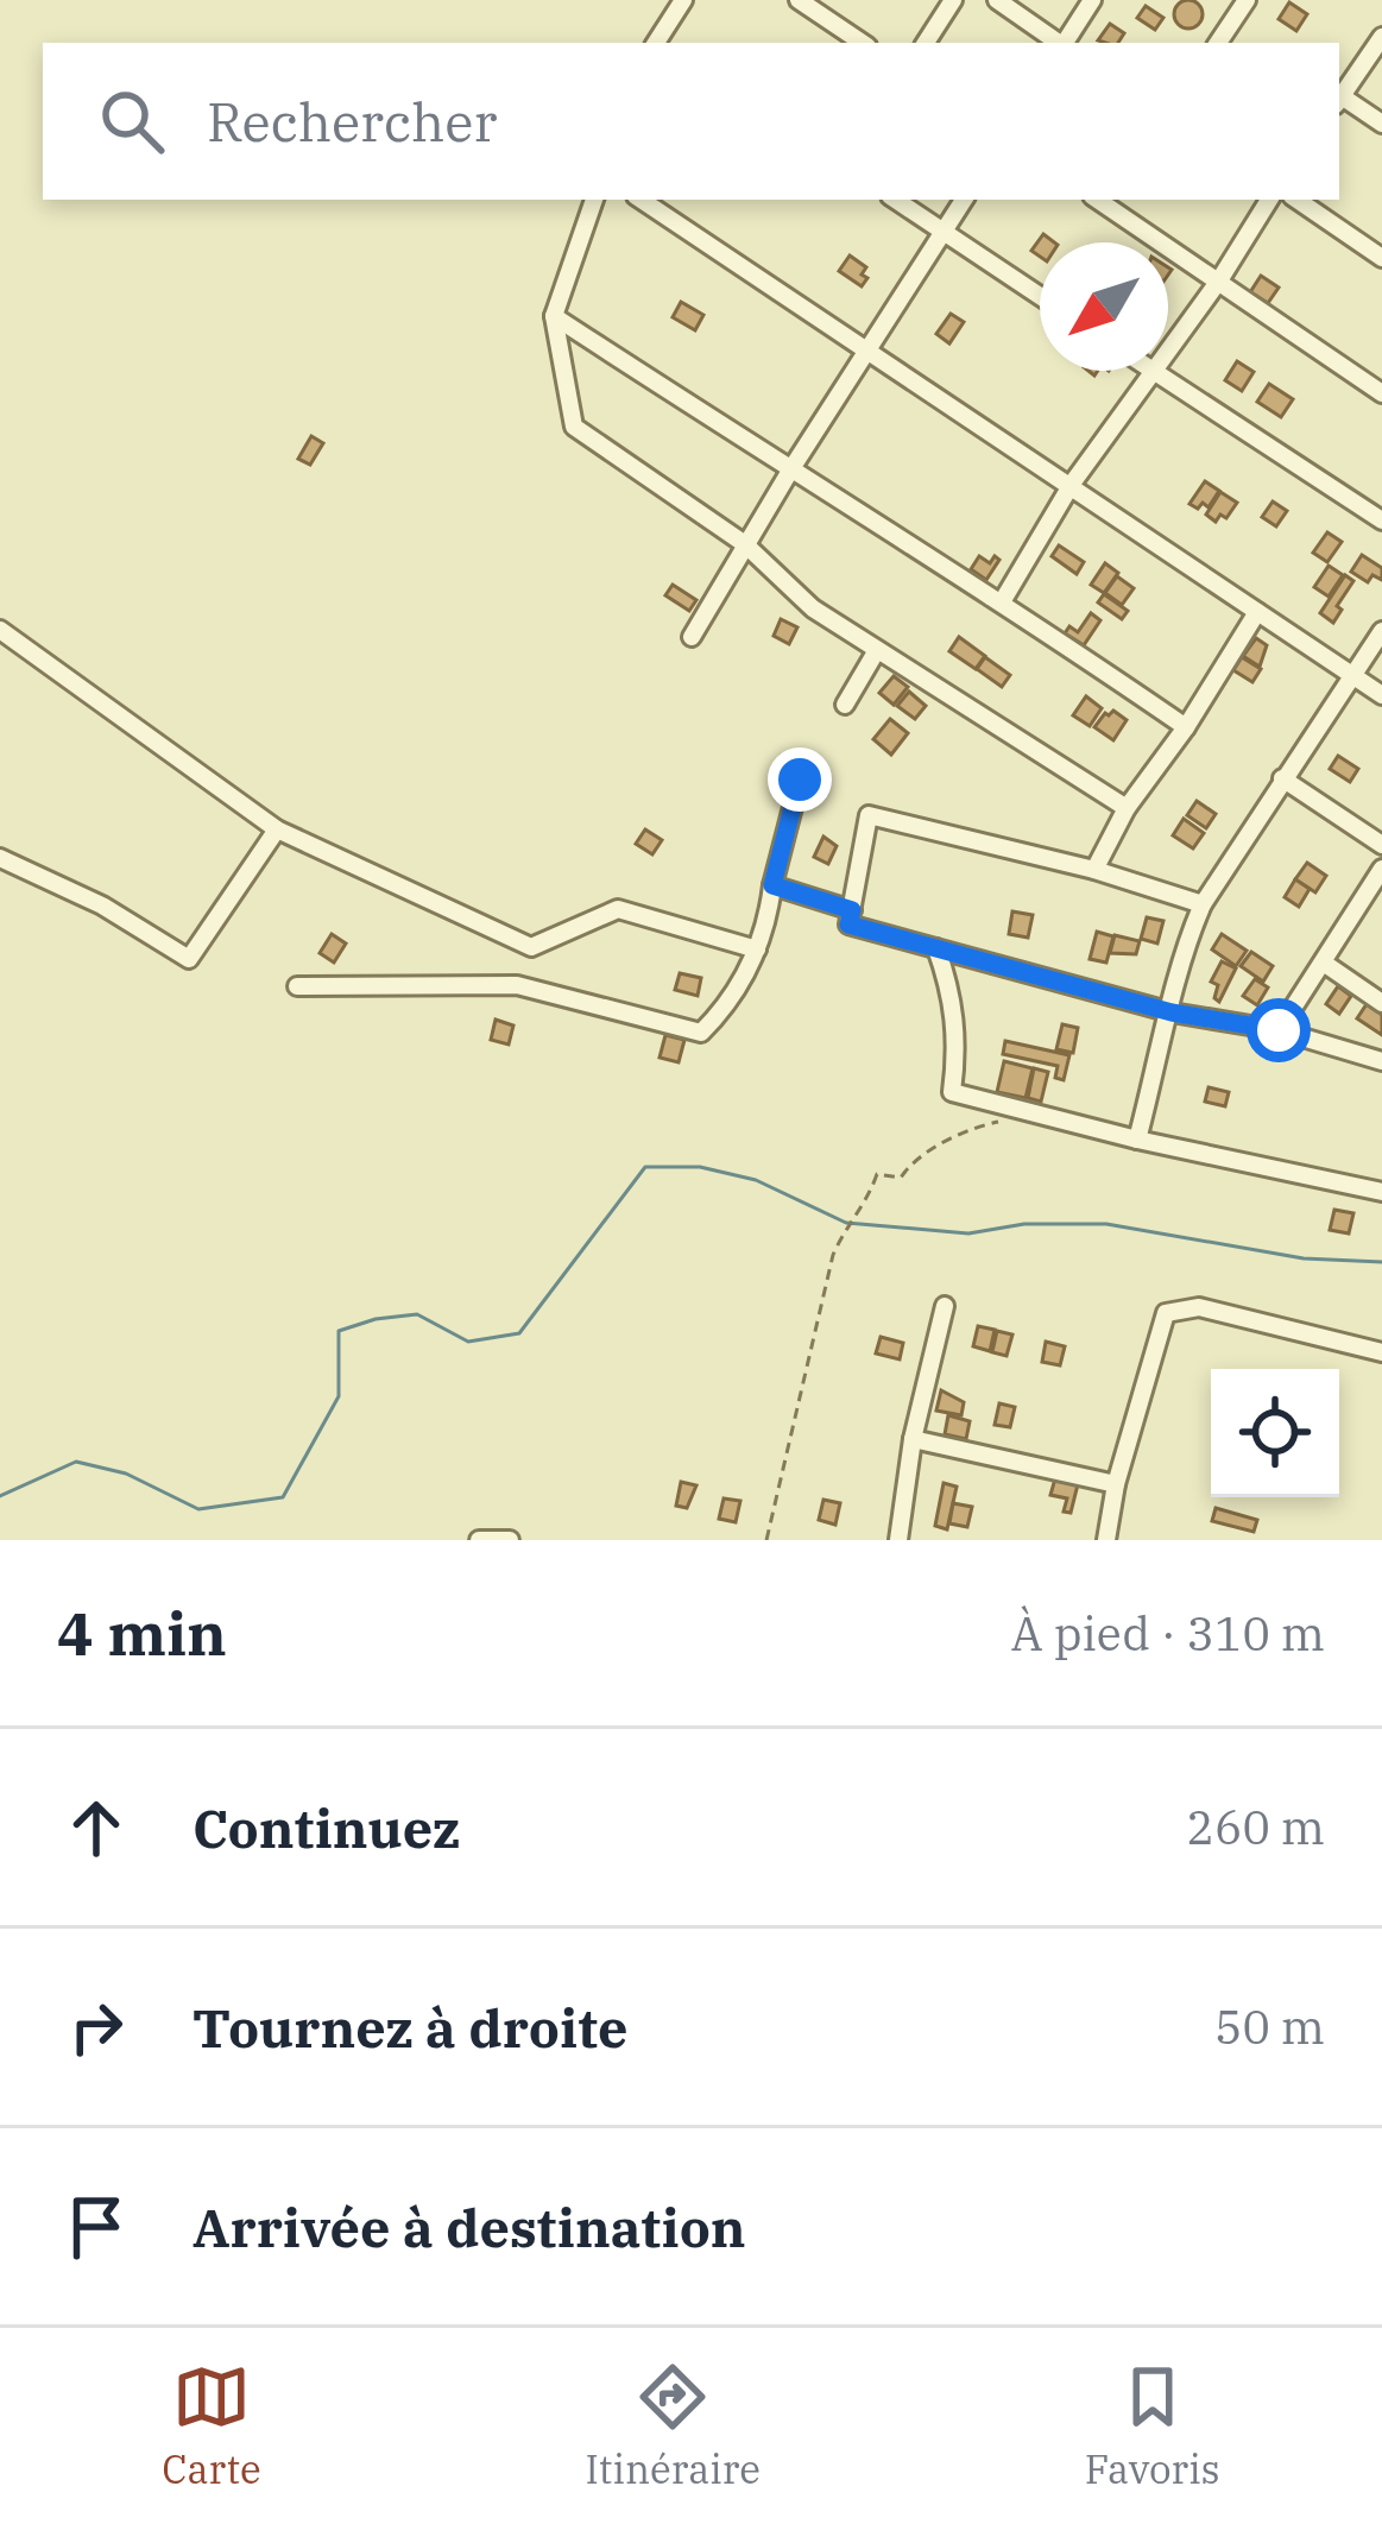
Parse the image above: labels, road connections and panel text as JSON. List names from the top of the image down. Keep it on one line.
{"north":"bottom left","page":{"search":"Rechercher","heading":["4 min","À pied · 310 m"],"list":[["Continuez","260 m"],["Tournez à droite","50 m"],"Arrivée à destination"],"nav":["Carte","Itinéraire","Favoris"]}}
